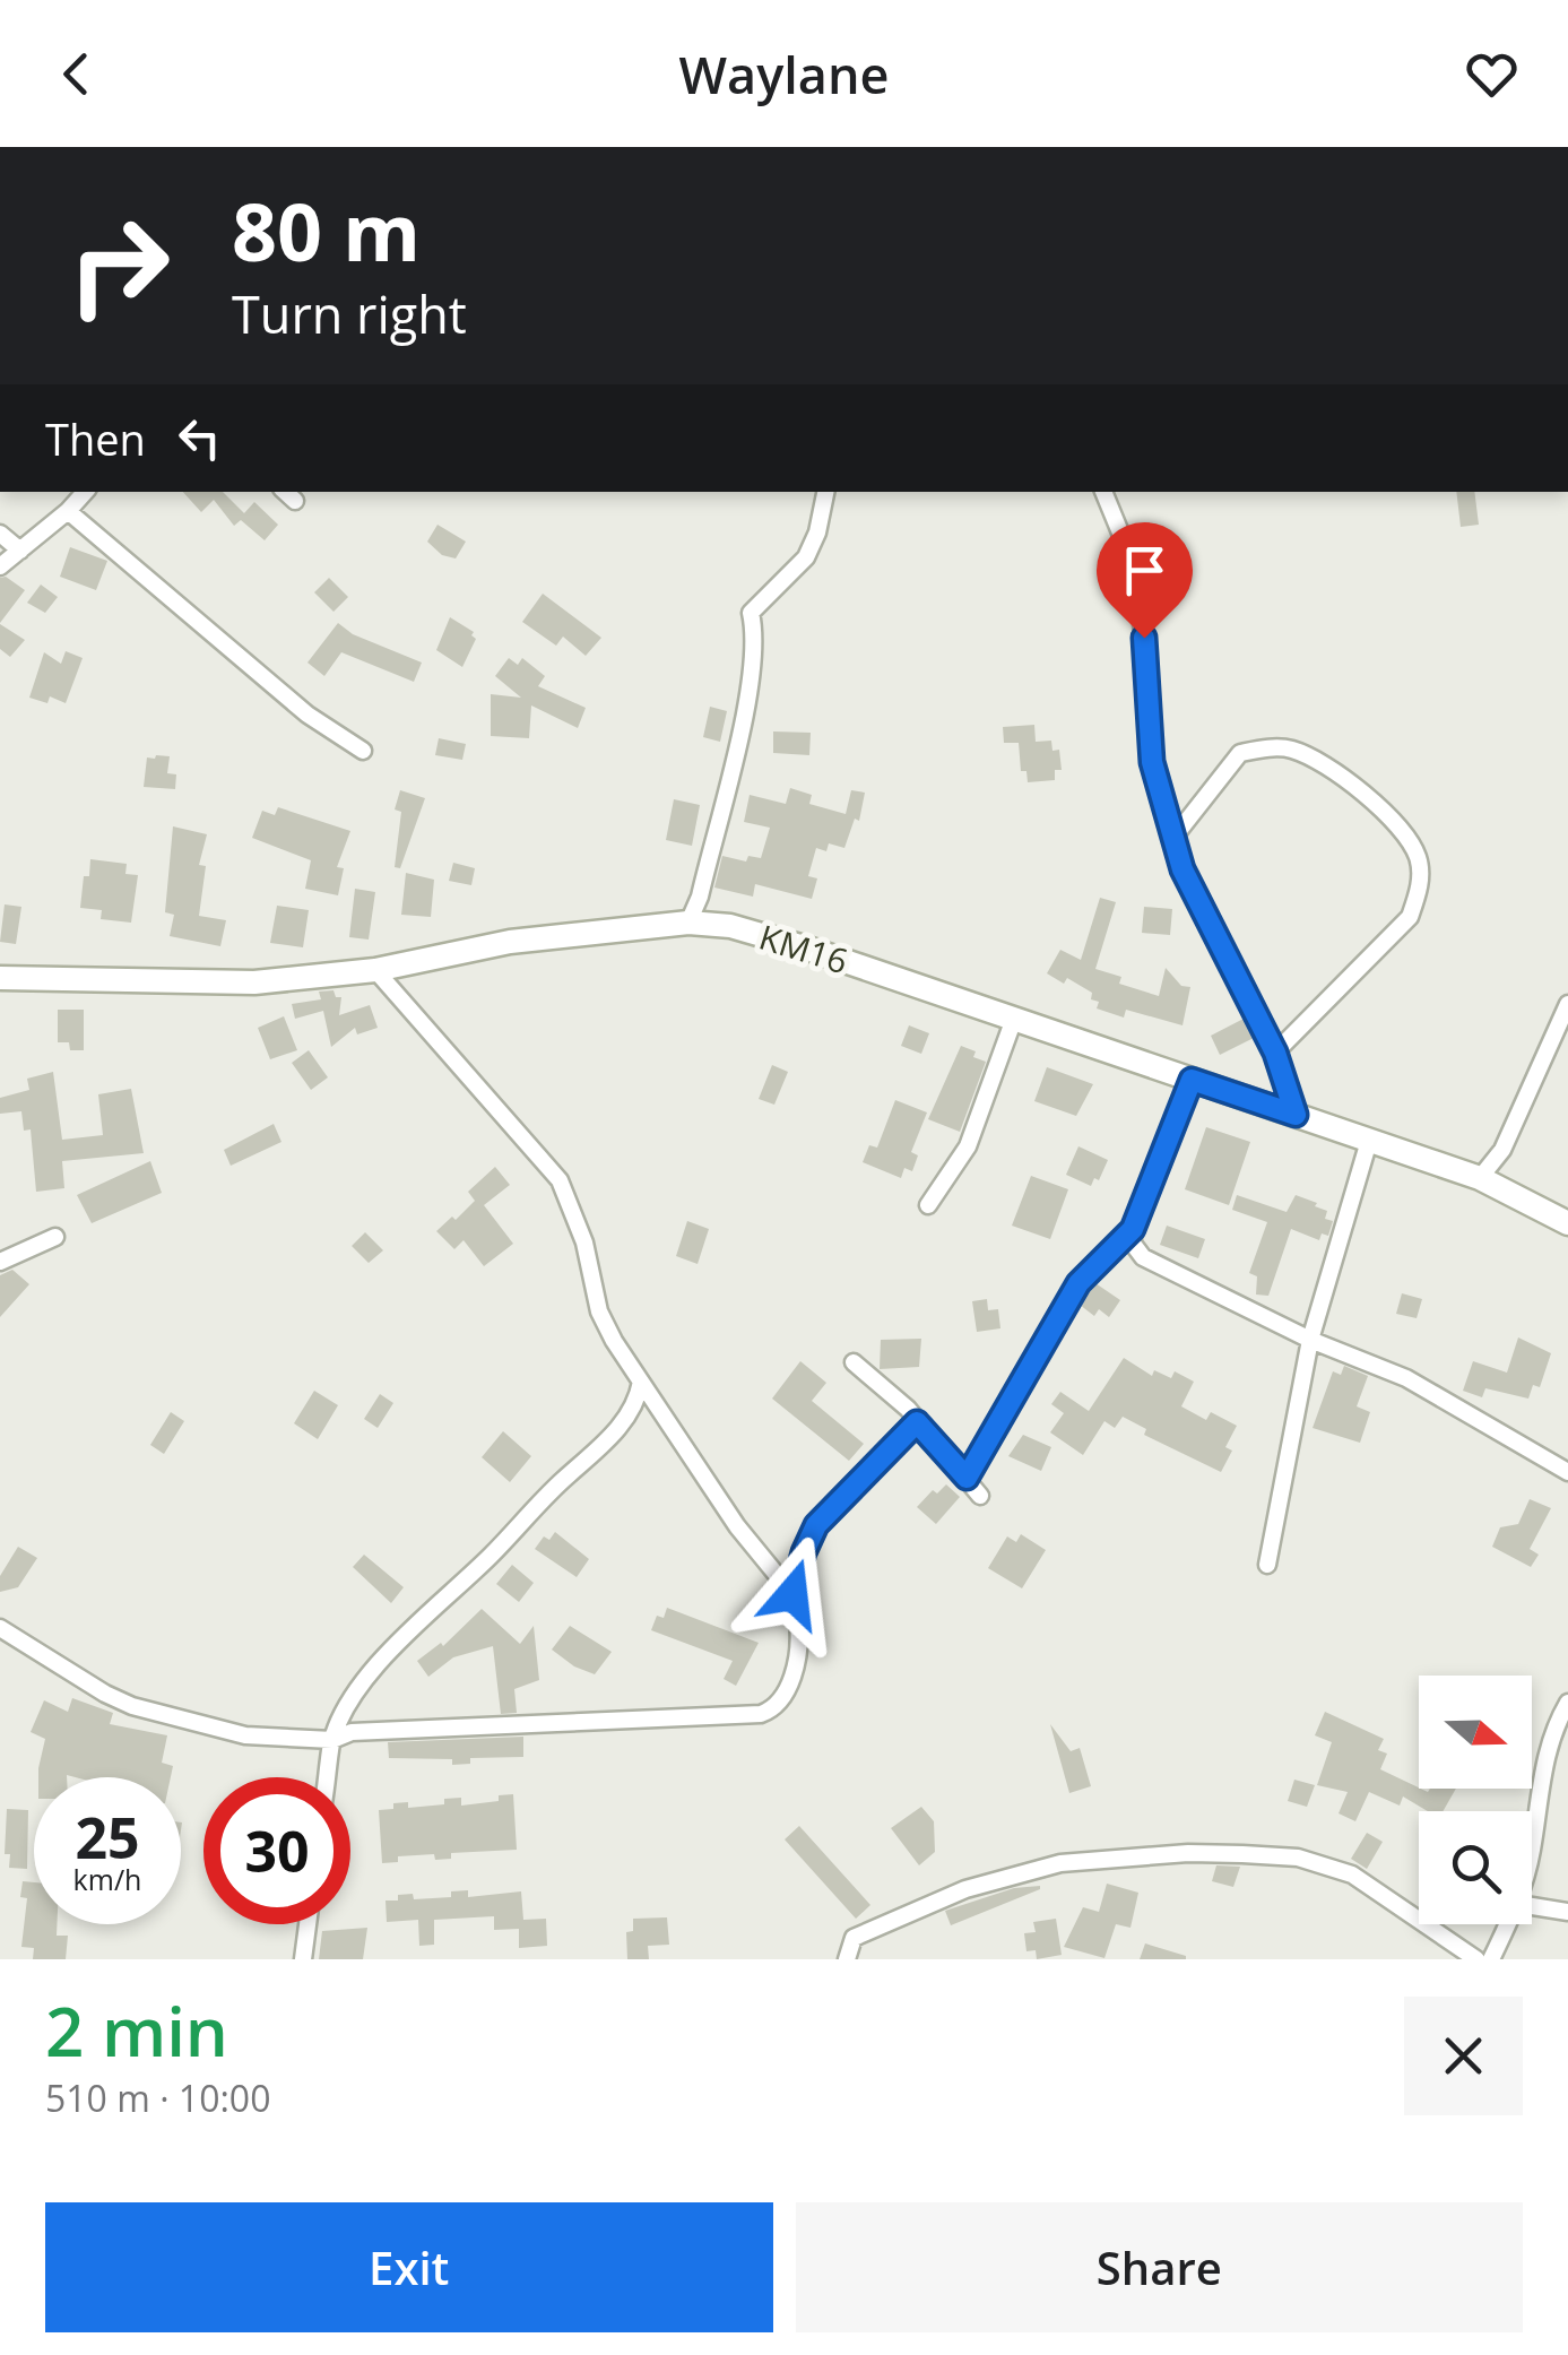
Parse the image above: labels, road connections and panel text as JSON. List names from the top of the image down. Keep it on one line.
{"streets":{"street":["KM16"]},"north":"right","page":{"header":"Waylane","turn":["80 m","Turn right"],"then":"Then","speed":"25 km/h","limit":"30","heading":["2 min","510 m · 10:00"],"buttons":["Exit","Share"]}}
